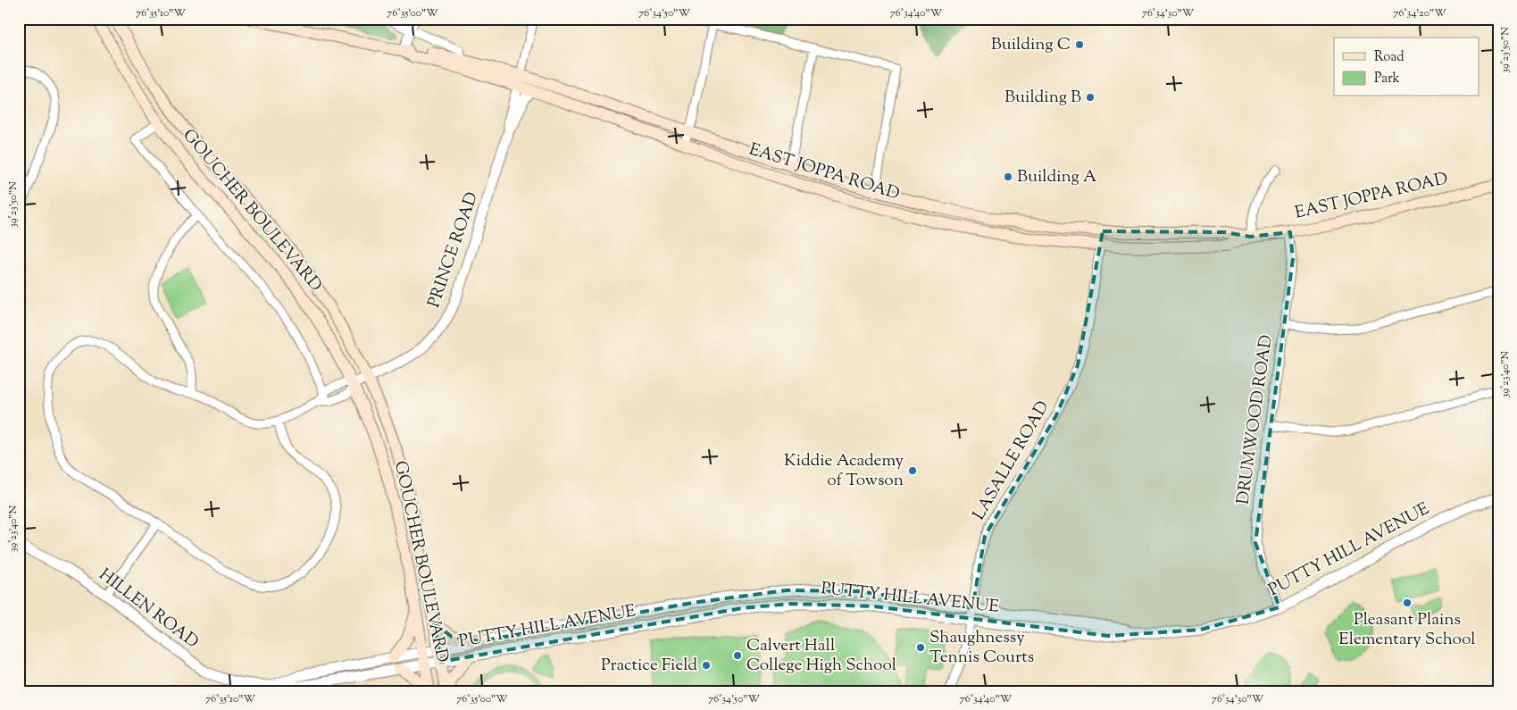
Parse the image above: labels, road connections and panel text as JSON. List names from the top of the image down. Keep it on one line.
{"streets":{"main road":["EAST JOPPA ROAD","GOUCHER BOULEVARD"],"street":["PRINCE ROAD","DRUMWOOD ROAD","LASALLE ROAD","PUTTY HILL AVENUE","HILLEN ROAD"]},"crossings":[["EAST JOPPA ROAD","PRINCE ROAD"],["EAST JOPPA ROAD","DRUMWOOD ROAD"],["EAST JOPPA ROAD","LASALLE ROAD"],["GOUCHER BOULEVARD","PRINCE ROAD"],["GOUCHER BOULEVARD","PUTTY HILL AVENUE"],["DRUMWOOD ROAD","PUTTY HILL AVENUE"],["LASALLE ROAD","PUTTY HILL AVENUE"],["PUTTY HILL AVENUE","HILLEN ROAD"]],"places":["Building C","Building B","Building A","Kiddie Academy of Towson","Pleasant Plains Elementary School","Shaughnessy Tennis Courts","Calvert Hall College High School","Practice Field"],"legend":["Road","Park"],"coordinates":["76°35'10\"W","76°35'00\"W","76°34'50\"W","76°34'40\"W","76°34'30\"W","76°34'20\"W","39°23'50\"N","39°23'40\"N"]}
